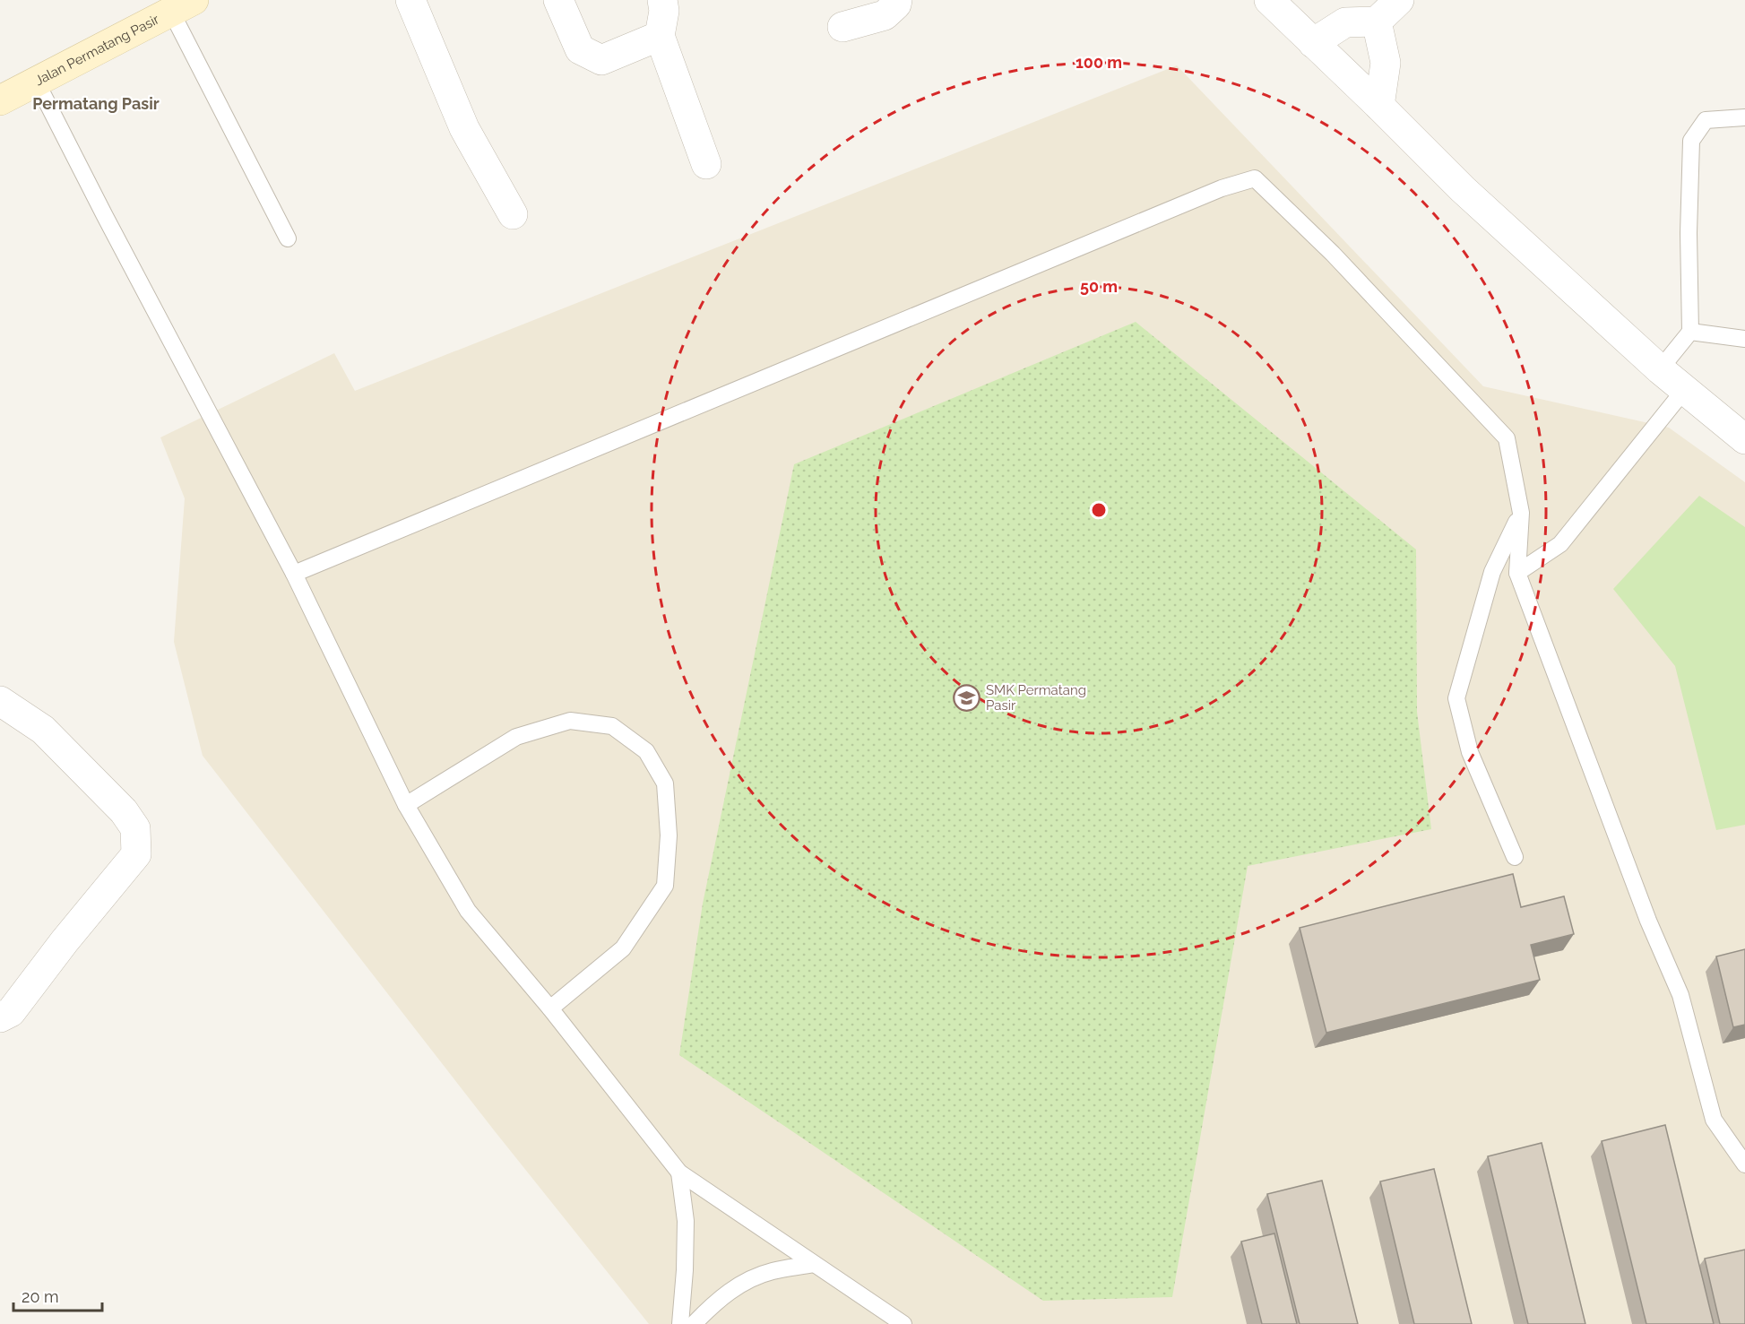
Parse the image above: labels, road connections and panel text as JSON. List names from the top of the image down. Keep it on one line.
{"streets":{"main road":["Jalan Permatang Pasir"]},"districts":["Permatang Pasir"],"places":{"school or university":["SMK Permatang Pasir"]},"scale_bar":"20 m","rings":["100 m","50 m"]}
